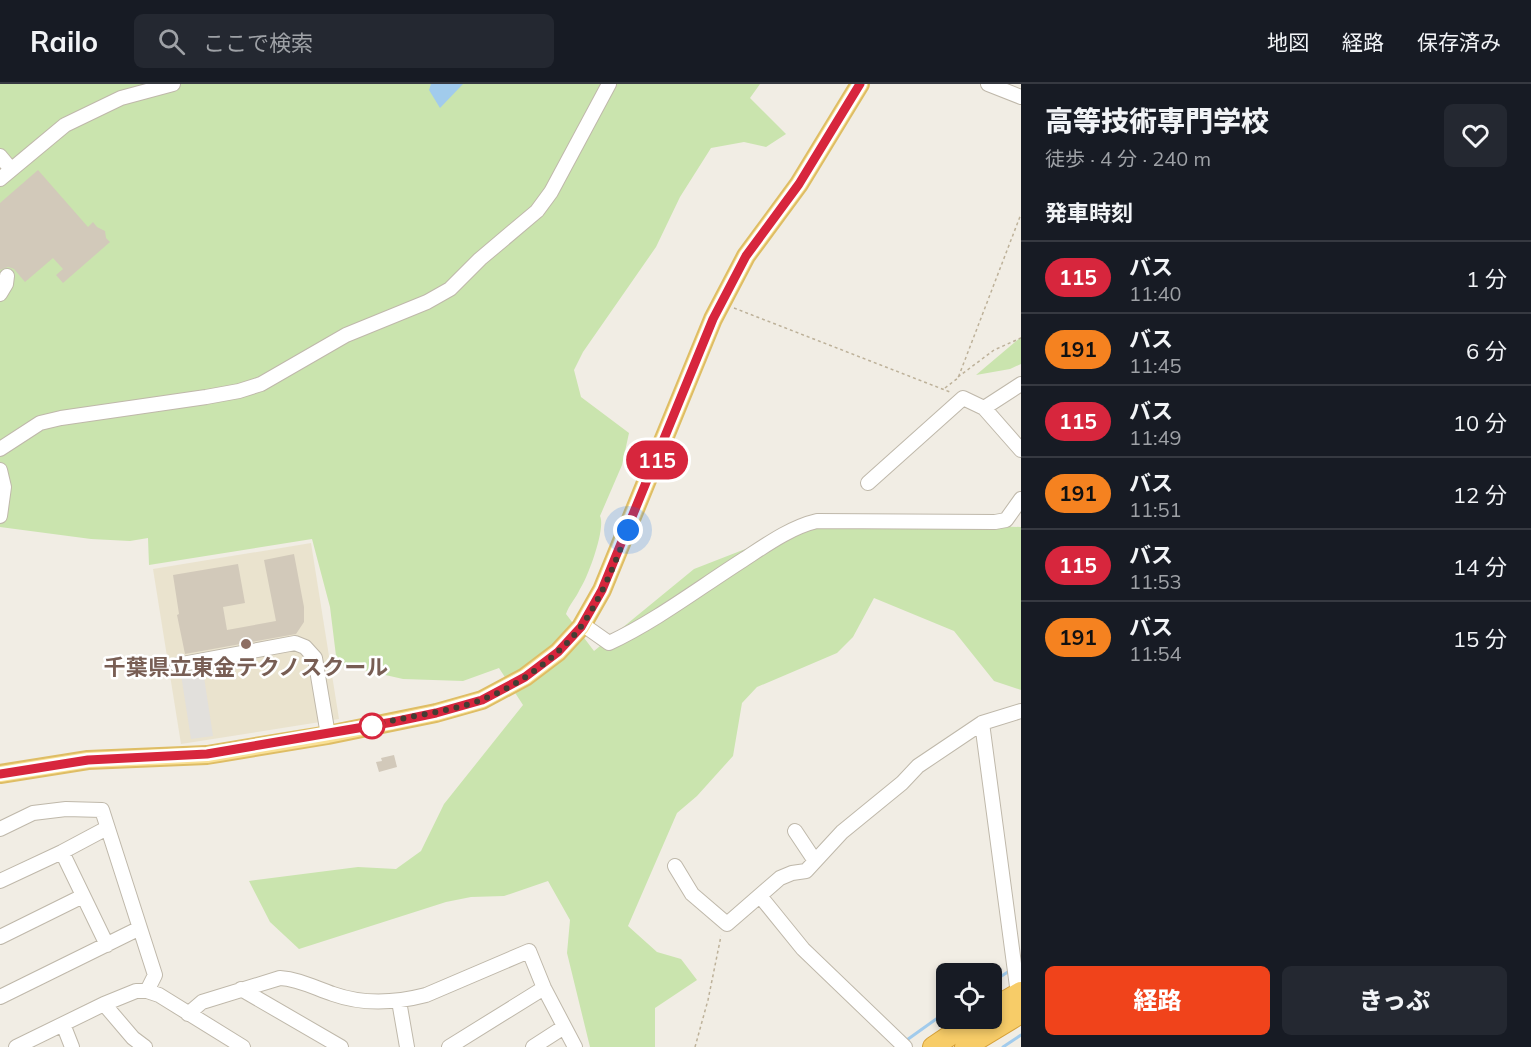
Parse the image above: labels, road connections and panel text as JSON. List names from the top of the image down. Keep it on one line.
{"places":["千葉県立東金テクノスクール"],"lines":["bus line 115"],"page":{"header":"Railo","search":"ここで検索","nav":["地図","経路","保存済み"],"on_map":"115","heading":[["高等技術専門学校","徒歩 · 4 分 · 240 m"],"発車時刻"],"list":[{"mark":"115","name":"バス","note":"11:40","value":"1 分"},{"mark":"191","name":"バス","note":"11:45","value":"6 分"},{"mark":"115","name":"バス","note":"11:49","value":"10 分"},{"mark":"191","name":"バス","note":"11:51","value":"12 分"},{"mark":"115","name":"バス","note":"11:53","value":"14 分"},{"mark":"191","name":"バス","note":"11:54","value":"15 分"}],"buttons":["経路","きっぷ"]}}
